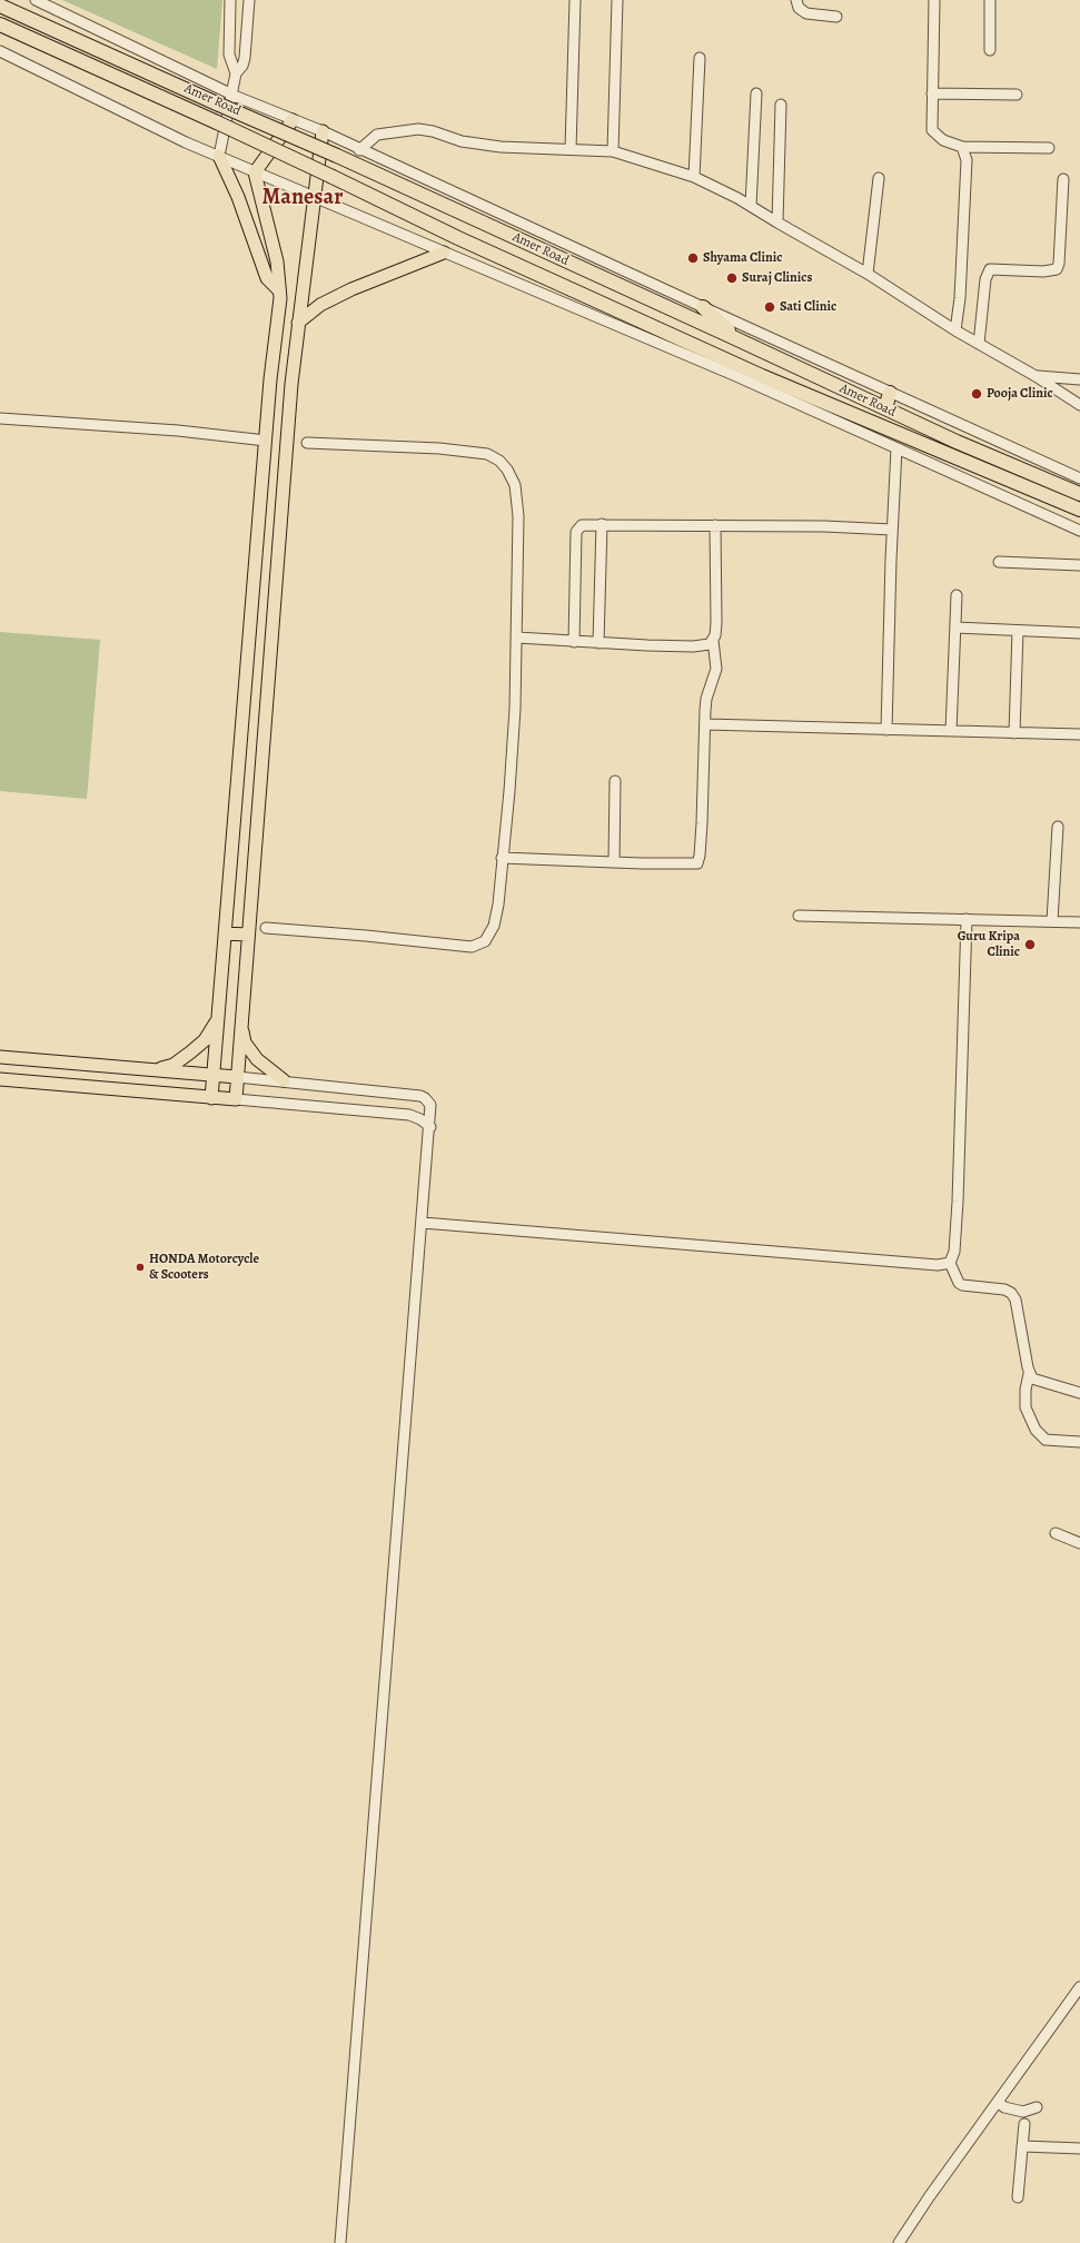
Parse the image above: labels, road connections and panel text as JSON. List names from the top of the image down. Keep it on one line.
{"streets":{"highway":["Amer Road"]},"districts":["Manesar"],"places":["Shyama Clinic","Suraj Clinics","Sati Clinic","Pooja Clinic","Guru Kripa Clinic","HONDA Motorcycle & Scooters"]}
